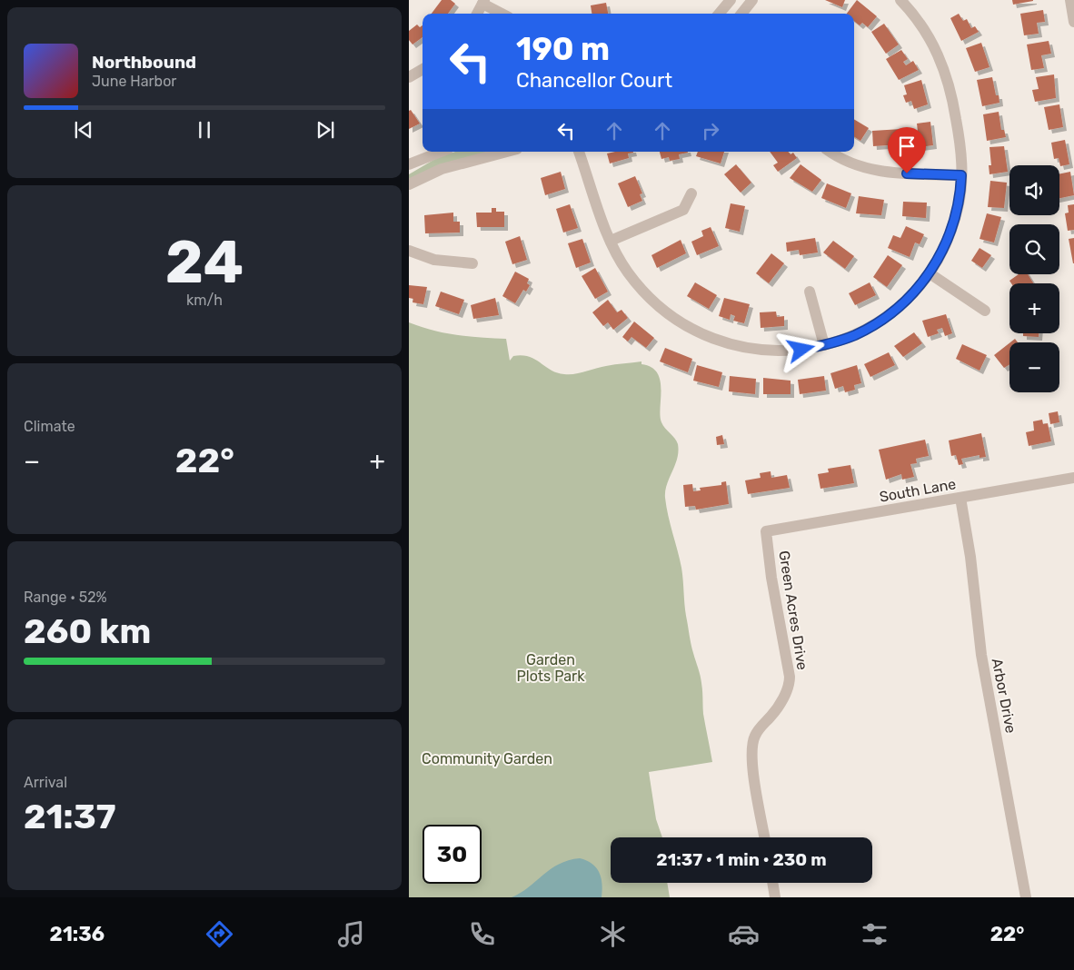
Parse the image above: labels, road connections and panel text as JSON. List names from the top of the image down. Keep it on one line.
{"streets":{"street":["South Lane","Green Acres Drive","Arbor Drive"]},"crossings":[["South Lane","Green Acres Drive"],["South Lane","Arbor Drive"]],"parks":["Garden Plots Park","Community Garden"],"page":{"turn":["190 m","Chancellor Court"],"song":["Northbound","June Harbor"],"map_buttons":["+","−"],"tile":[["24","km/h"],"Climate",["Range · 52%","260 km"],["Arrival","21:37"]],"heat":["−","22°","+"],"limit":"30","trip":"21:37 · 1 min · 230 m","tabs":["21:36","22°"]}}
